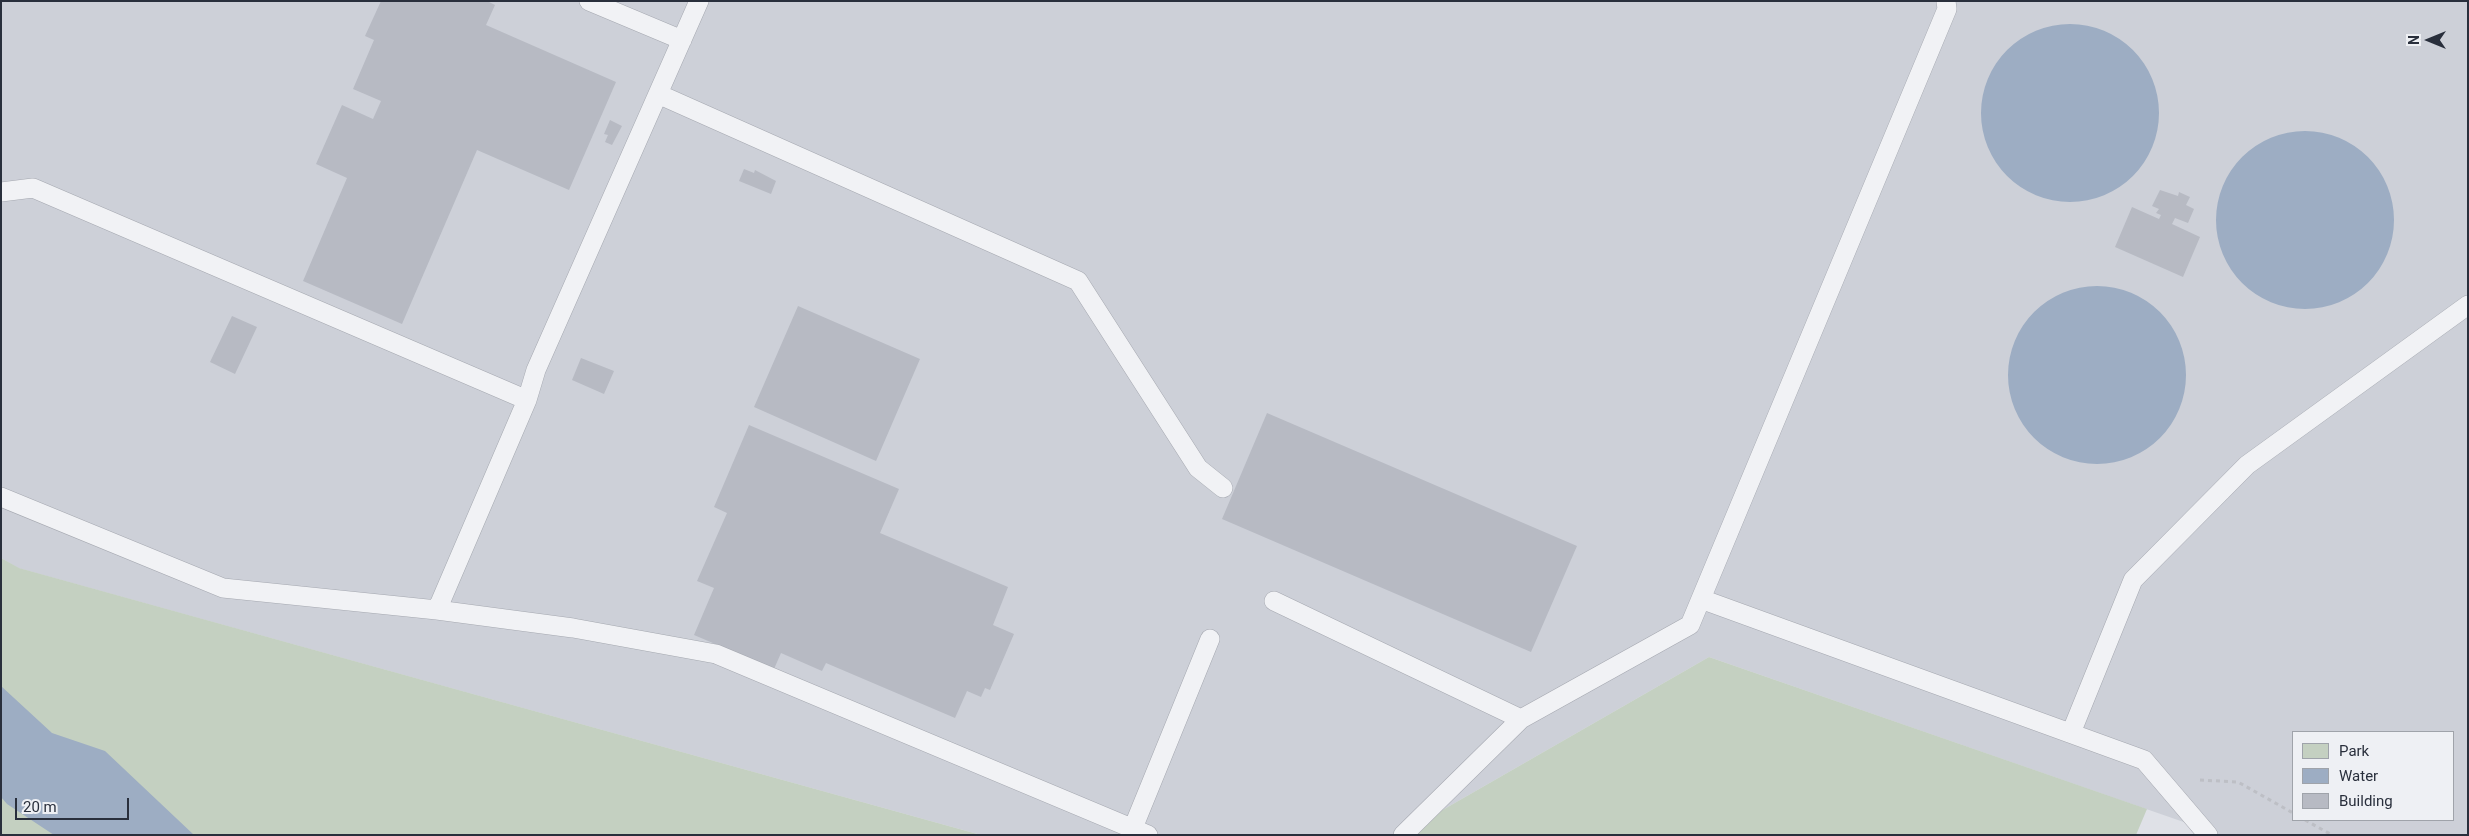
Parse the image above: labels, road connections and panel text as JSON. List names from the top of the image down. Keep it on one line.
{"legend":["Park","Water","Building"],"scale_bar":"20 m","north":"left"}
